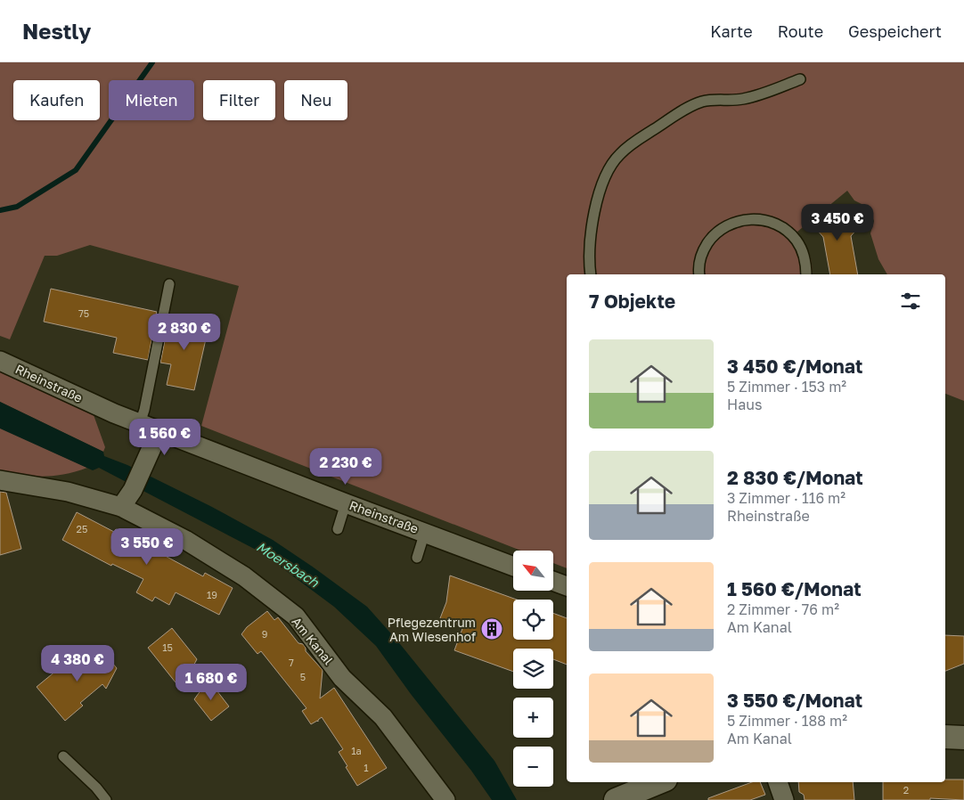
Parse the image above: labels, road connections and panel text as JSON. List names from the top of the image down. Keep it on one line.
{"streets":{"street":["Rheinstraße","Am Kanal"]},"water":["Moersbach"],"places":{"building":["Pflegezentrum Am Wiesenhof"]},"house_numbers":["75","25","19","9","15","7","5","1a","1","2"],"north":"top left","page":{"header":"Nestly","nav":["Karte","Route","Gespeichert"],"chip":["Kaufen","Mieten","Filter","Neu"],"price":["3 450 €","2 830 €","1 560 €","2 230 €","3 550 €","4 380 €","1 680 €"],"heading":"7 Objekte","list":[{"name":"3 450 €/Monat","note":"5 Zimmer · 153 m² · Haus"},{"name":"2 830 €/Monat","note":"3 Zimmer · 116 m² · Rheinstraße"},{"name":"1 560 €/Monat","note":"2 Zimmer · 76 m² · Am Kanal"},{"name":"3 550 €/Monat","note":"5 Zimmer · 188 m² · Am Kanal"}],"map_buttons":["+","−"]}}
